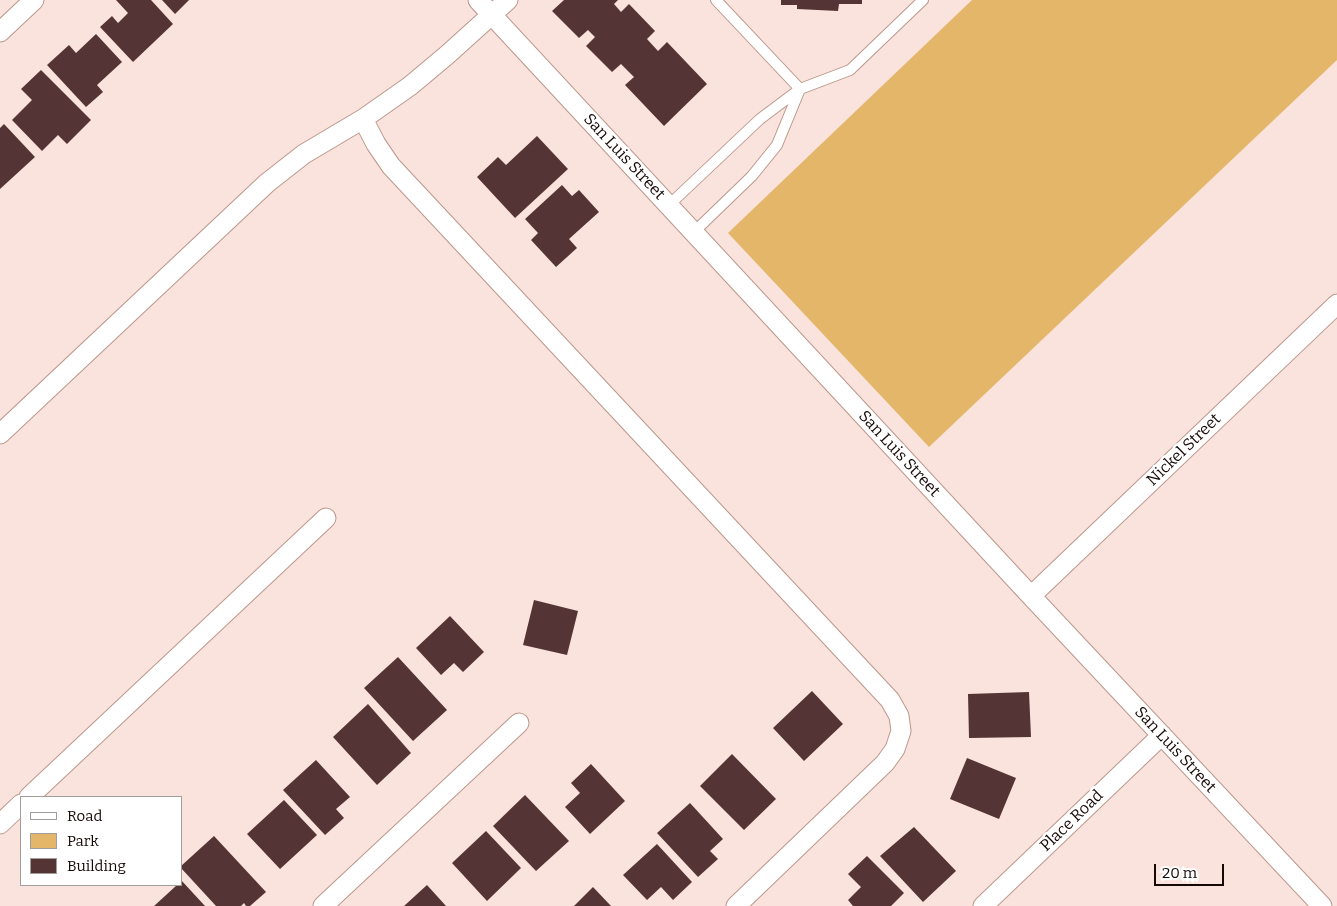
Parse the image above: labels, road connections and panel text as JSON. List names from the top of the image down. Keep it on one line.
{"streets":{"street":["San Luis Street","Nickel Street","Place Road"]},"crossings":[["San Luis Street","Nickel Street"],["San Luis Street","Place Road"]],"legend":["Road","Park","Building"],"scale_bar":"20 m"}
